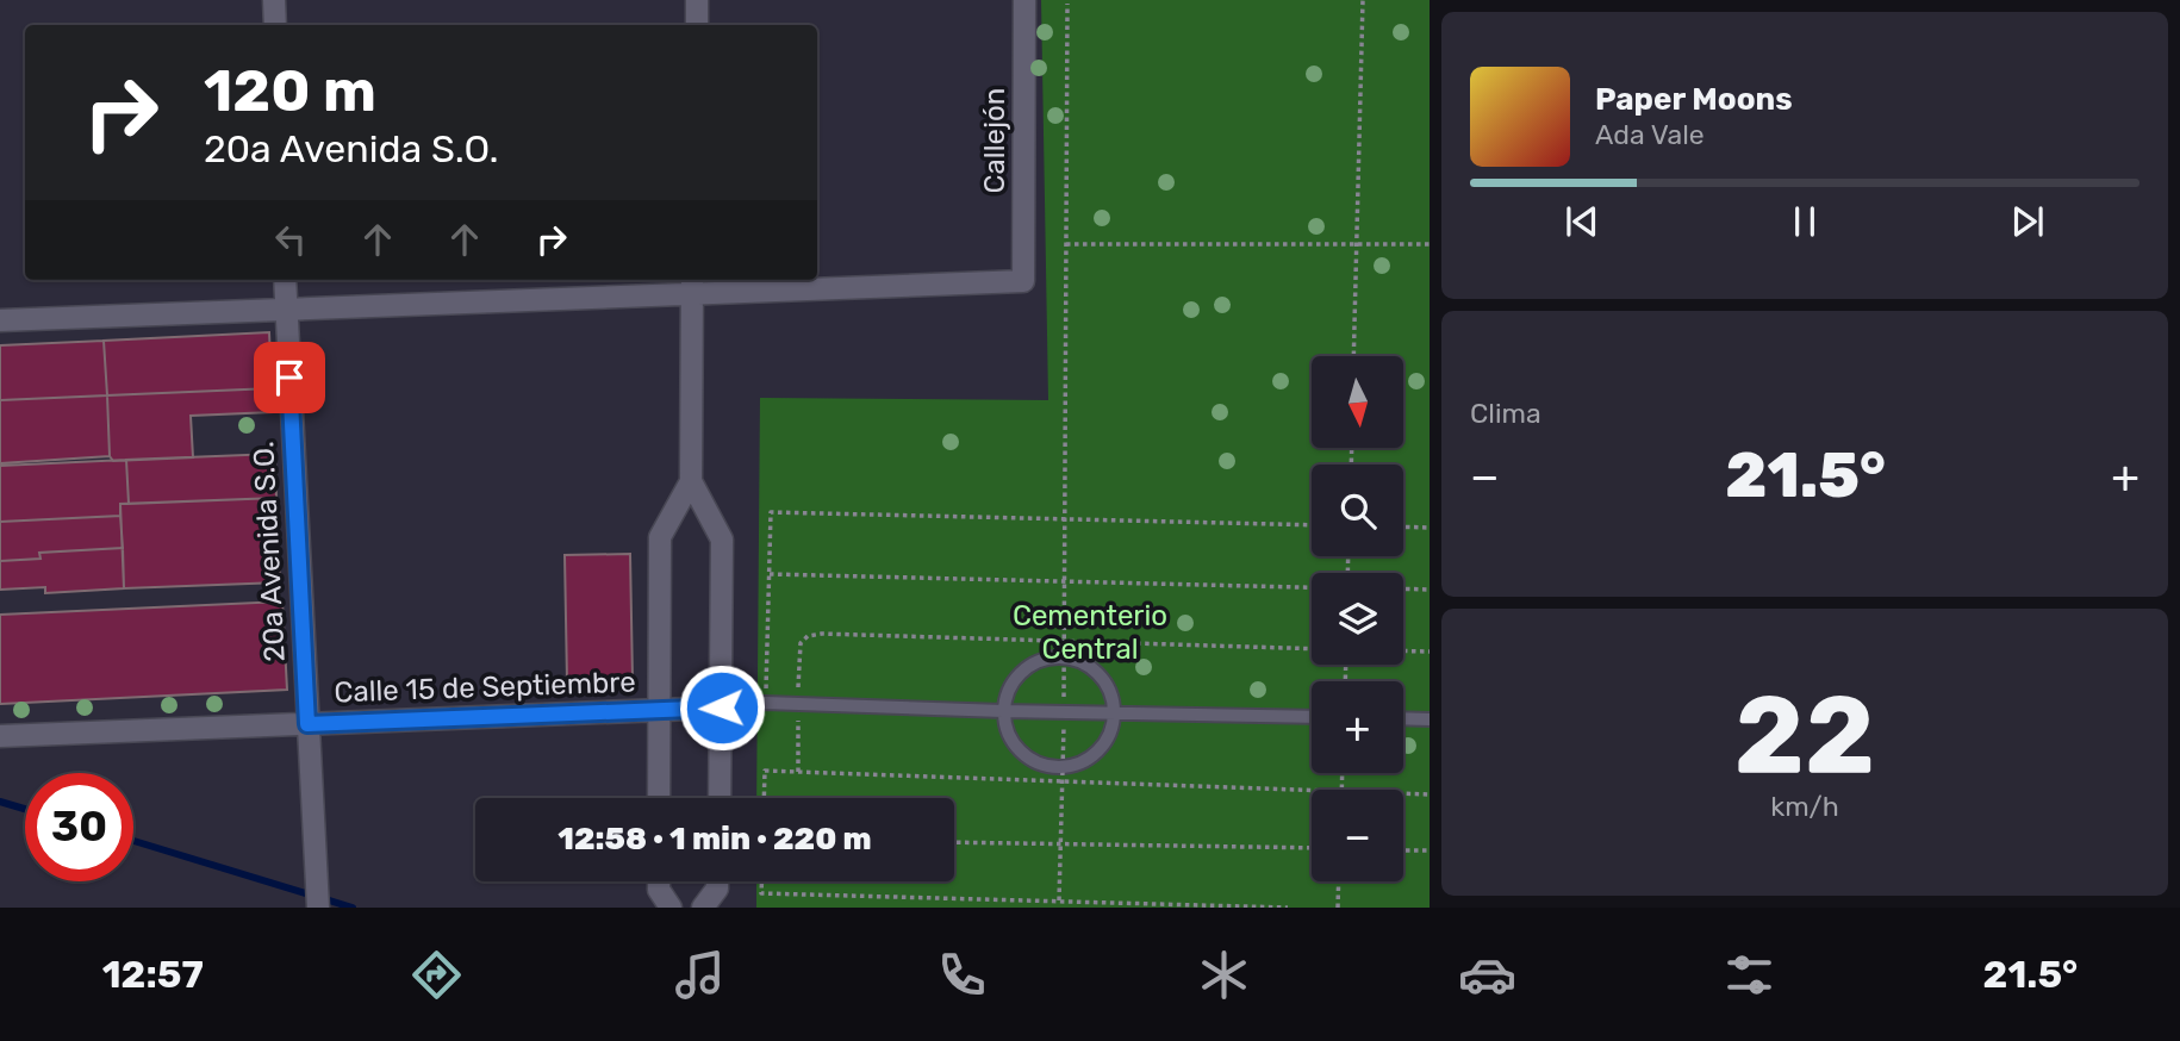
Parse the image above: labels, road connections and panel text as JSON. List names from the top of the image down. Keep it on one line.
{"streets":{"street":["Callejón","20a Avenida S.O.","Calle 15 de Septiembre"]},"crossings":[["20a Avenida S.O.","Calle 15 de Septiembre"]],"parks":["Cementerio Central"],"north":"bottom","page":{"turn":["120 m","20a Avenida S.O."],"song":["Paper Moons","Ada Vale"],"tile":["Clima",["22","km/h"]],"map_buttons":["+","−"],"heat":["−","21.5°","+"],"limit":"30","trip":"12:58 · 1 min · 220 m","tabs":["12:57","21.5°"]}}
